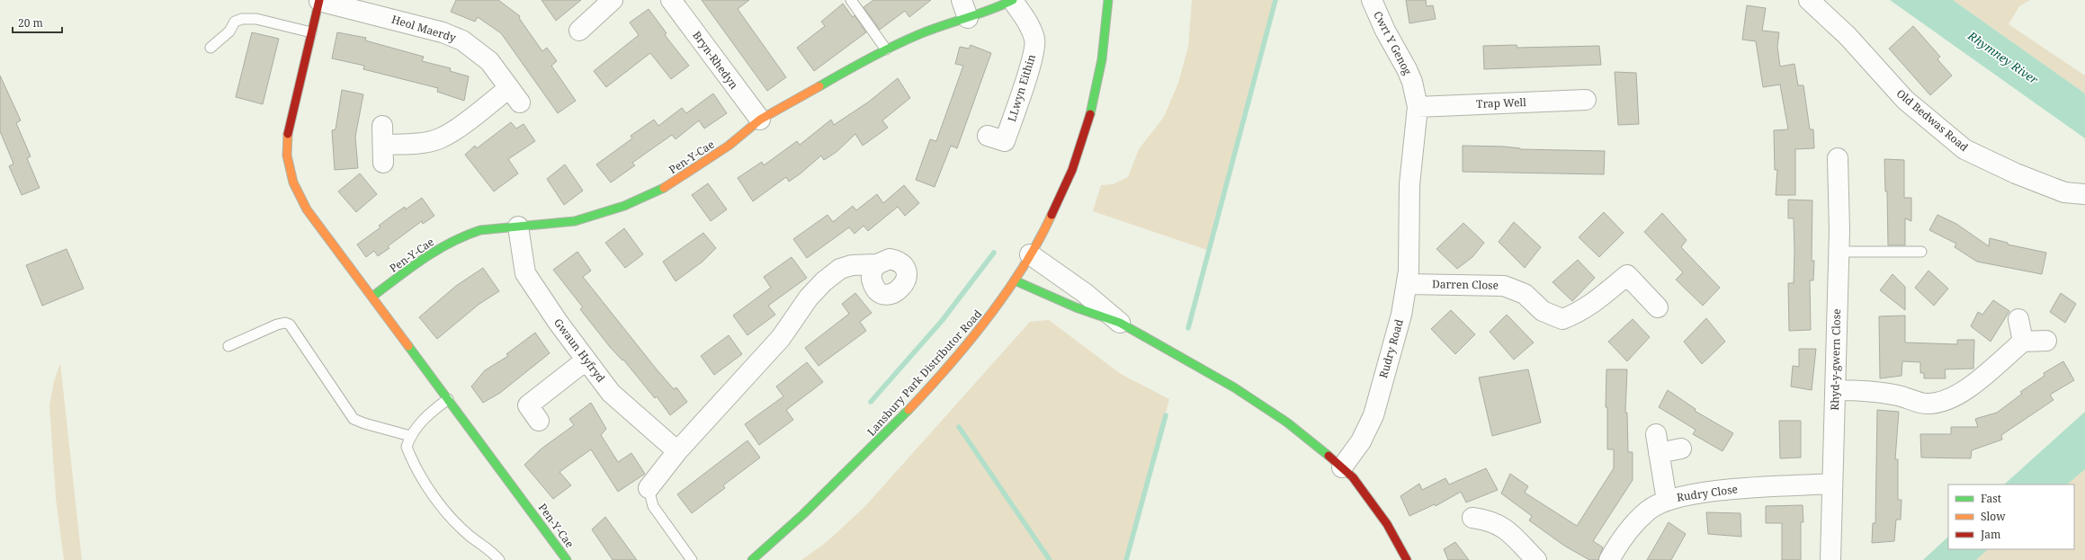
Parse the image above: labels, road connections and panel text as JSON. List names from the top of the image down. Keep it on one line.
{"streets":{"street":["Heol Maerdy","Cwrt Y Genog","Bryn-Rhedyn","LLwyn Eithin","Trap Well","Old Bedwas Road","Pen-Y-Cae","Darren Close","Rudry Road","Gwaun Hyfryd","Rhyd-y-gwern Close","Lansbury Park Distributor Road","Rudry Close"]},"crossings":[["Heol Maerdy","Pen-Y-Cae"],["Cwrt Y Genog","Trap Well"],["Cwrt Y Genog","Rudry Road"],["Bryn-Rhedyn","Pen-Y-Cae"],["LLwyn Eithin","Pen-Y-Cae"],["Trap Well","Rudry Road"],["Pen-Y-Cae","Gwaun Hyfryd"],["Darren Close","Rudry Road"],["Rhyd-y-gwern Close","Rudry Close"]],"water":["Rhymney River"],"legend":["Fast","Slow","Jam"],"scale_bar":"20 m"}
